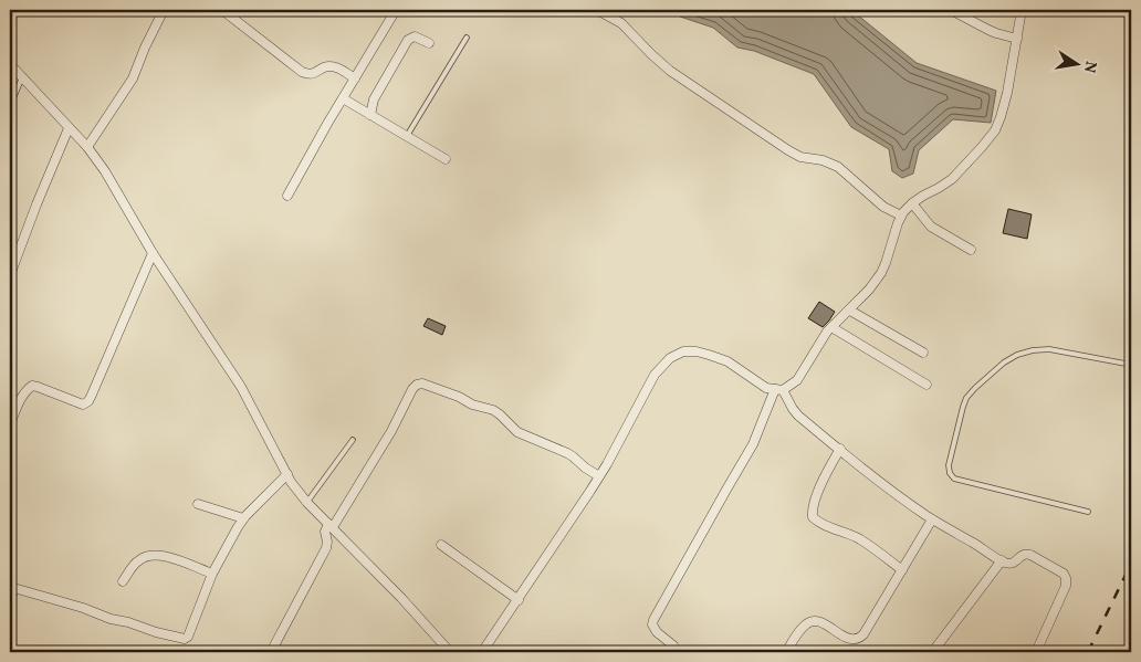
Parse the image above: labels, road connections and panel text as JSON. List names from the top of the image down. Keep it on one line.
{"north":"right"}
